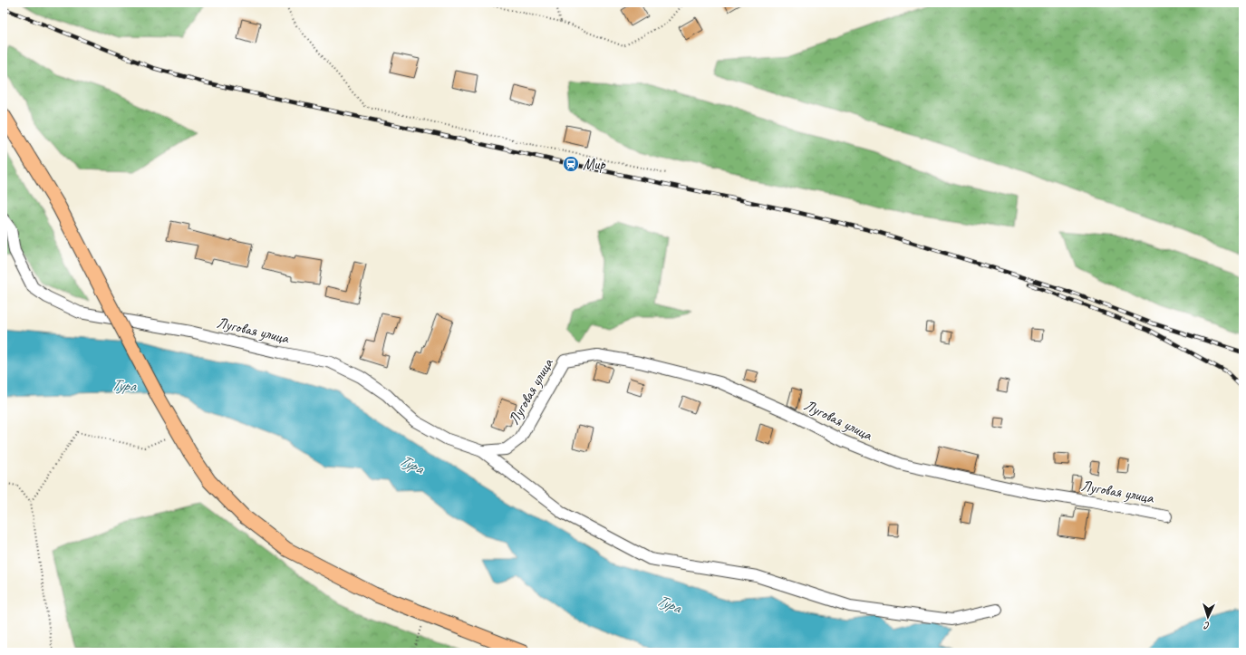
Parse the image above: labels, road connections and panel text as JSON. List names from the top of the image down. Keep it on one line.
{"streets":{"street":["Луговая улица"]},"water":["Тура"],"places":{"station":["Мир"]},"north":"bottom"}
